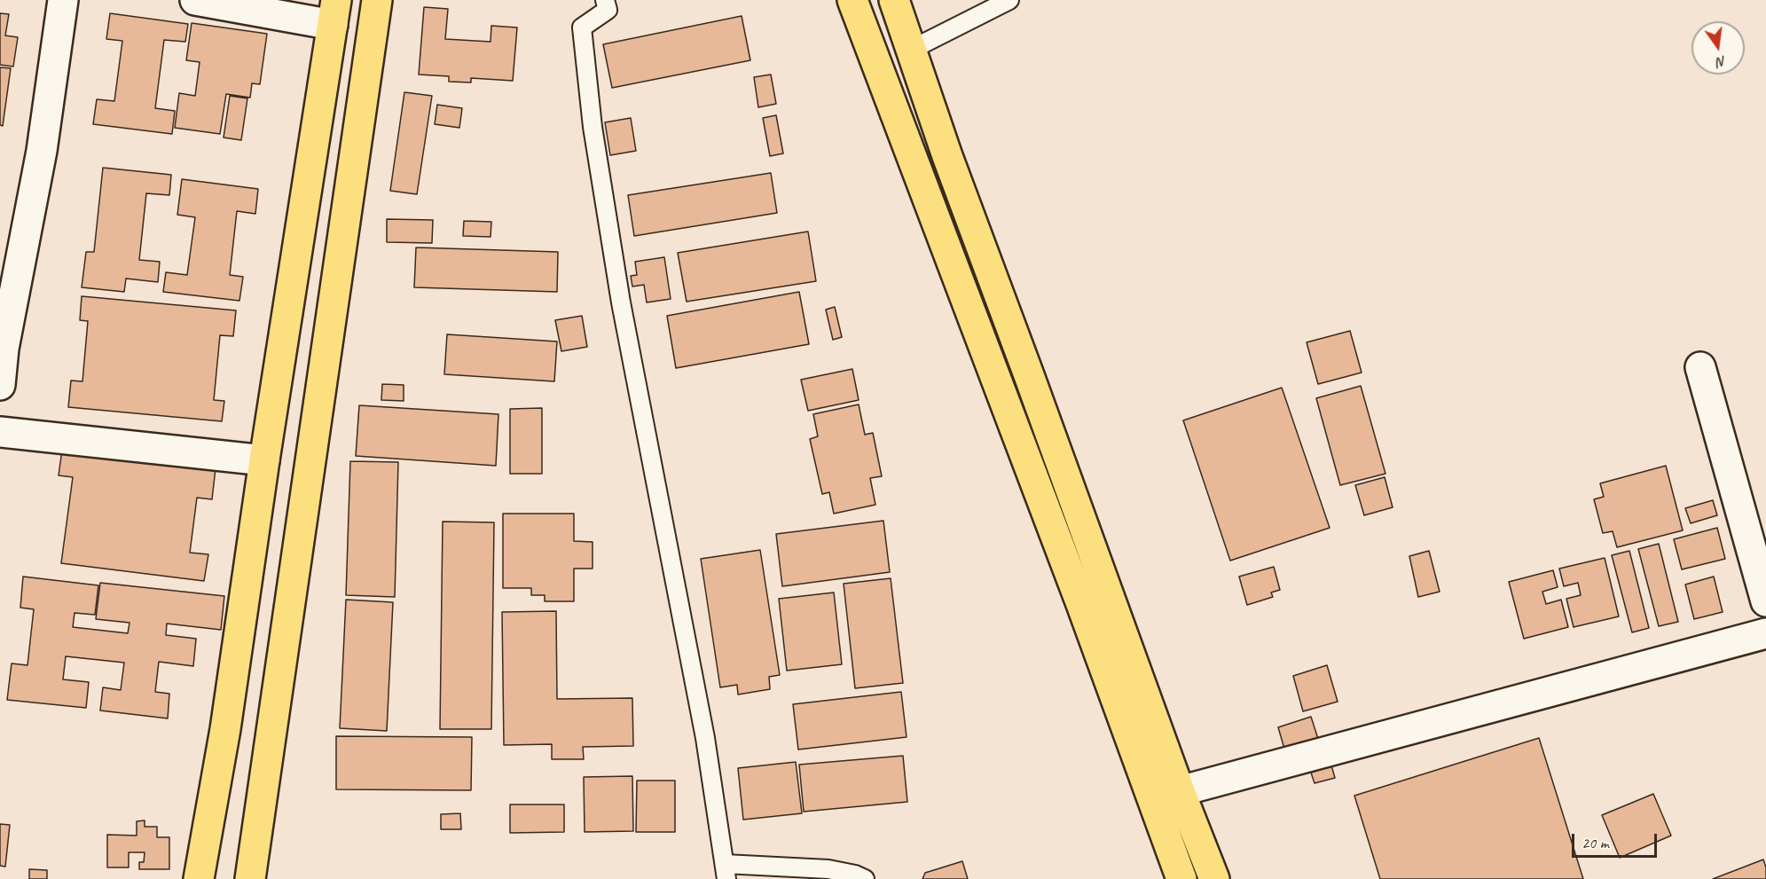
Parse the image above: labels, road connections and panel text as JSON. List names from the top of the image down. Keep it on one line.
{"scale_bar":"20 m","north":"bottom"}
